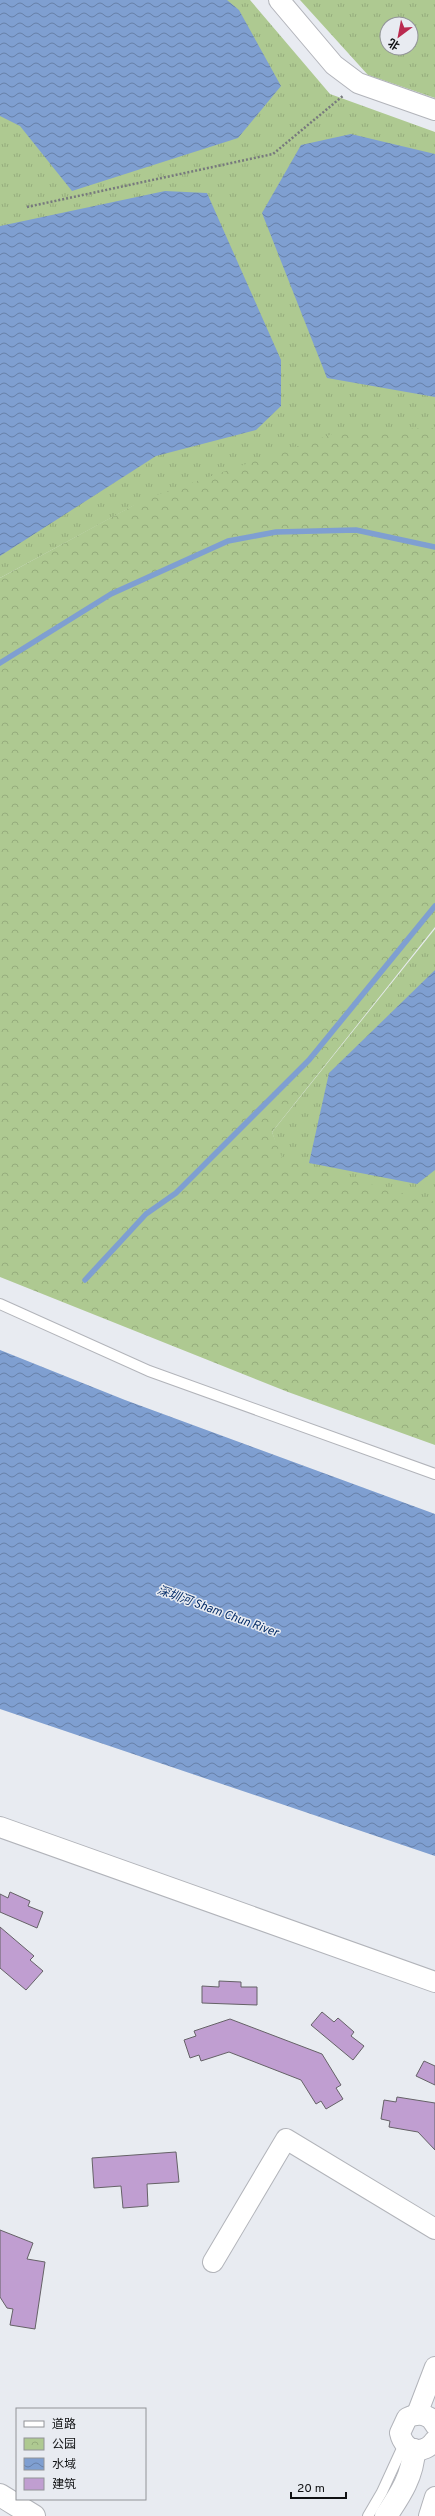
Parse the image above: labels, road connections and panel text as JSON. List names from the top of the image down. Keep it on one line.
{"water":["深圳河 Sham Chun River"],"legend":["道路","公园","水域","建筑"],"scale_bar":"20 m","north":"bottom left"}
